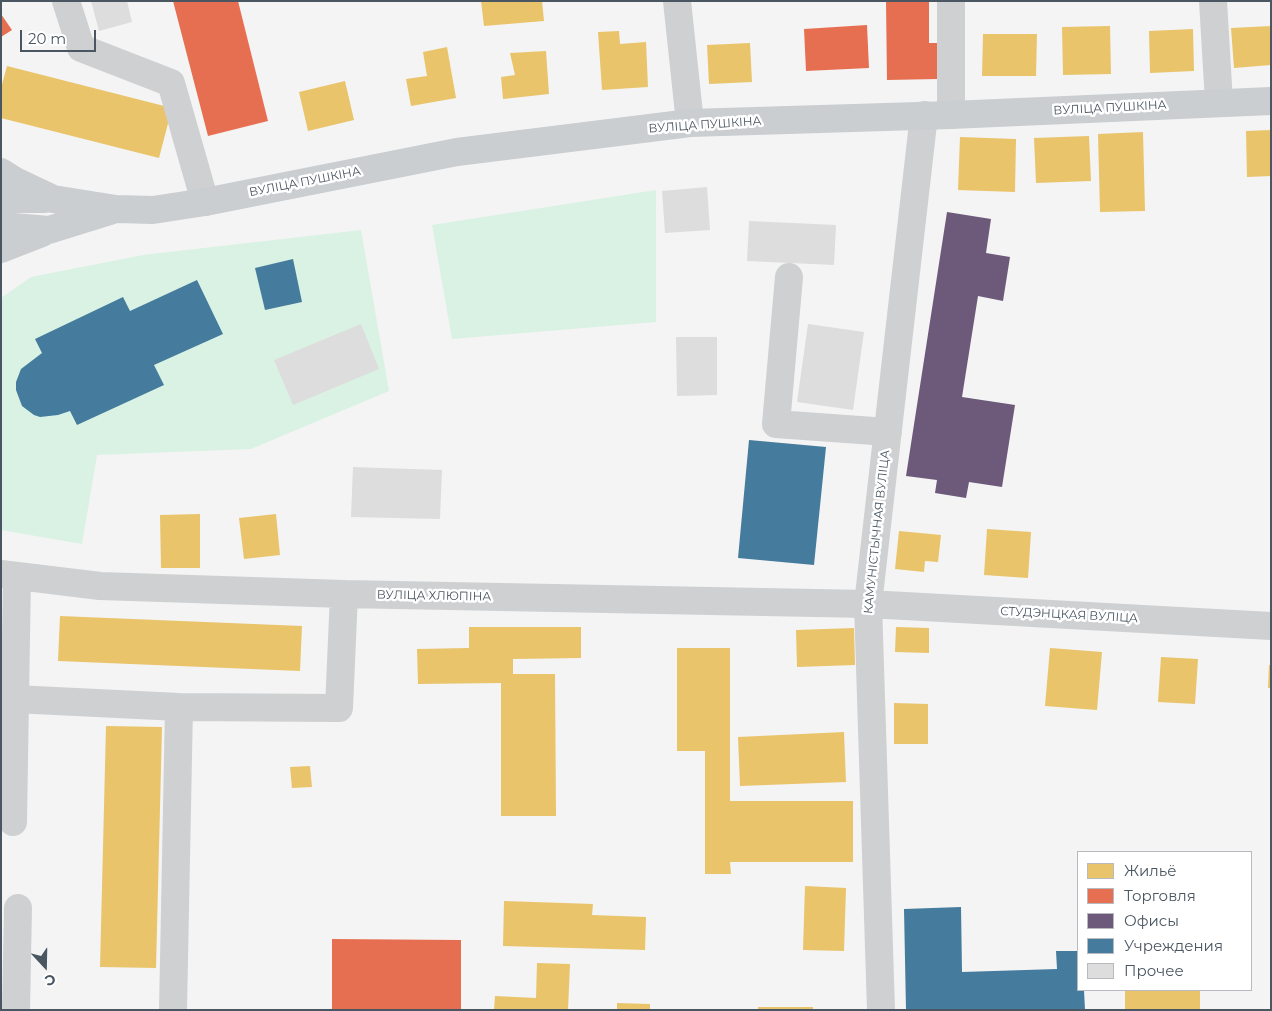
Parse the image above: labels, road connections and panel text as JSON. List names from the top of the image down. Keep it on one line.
{"streets":{"main road":["ВУЛІЦА ПУШКІНА"],"street":["КАМУНІСТЫЧНАЯ ВУЛІЦА","ВУЛІЦА ХЛЮПІНА","СТУДЭНЦКАЯ ВУЛІЦА"]},"crossings":[["ВУЛІЦА ПУШКІНА","КАМУНІСТЫЧНАЯ ВУЛІЦА"],["КАМУНІСТЫЧНАЯ ВУЛІЦА","ВУЛІЦА ХЛЮПІНА"],["КАМУНІСТЫЧНАЯ ВУЛІЦА","СТУДЭНЦКАЯ ВУЛІЦА"],["ВУЛІЦА ХЛЮПІНА","СТУДЭНЦКАЯ ВУЛІЦА"]],"legend":["Жильё","Торговля","Офисы","Учреждения","Прочее"],"scale_bar":"20 m","north":"bottom"}
